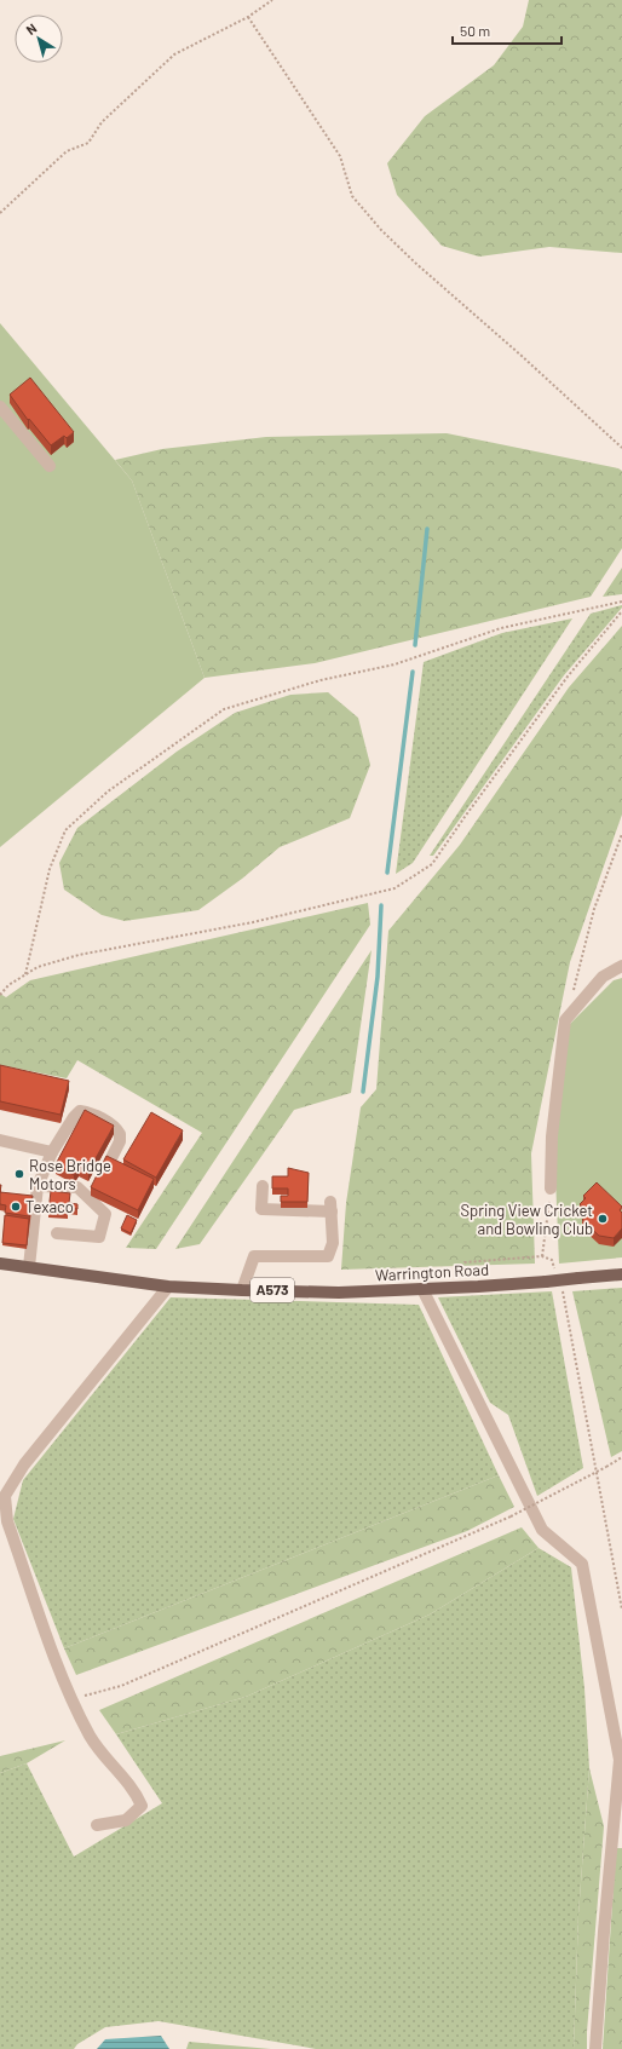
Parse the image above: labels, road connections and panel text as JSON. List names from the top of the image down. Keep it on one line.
{"streets":{"main road":["Warrington Road","A573"]},"places":["Rose Bridge Motors","Texaco","Spring View Cricket and Bowling Club"],"scale_bar":"50 m","north":"top left"}
